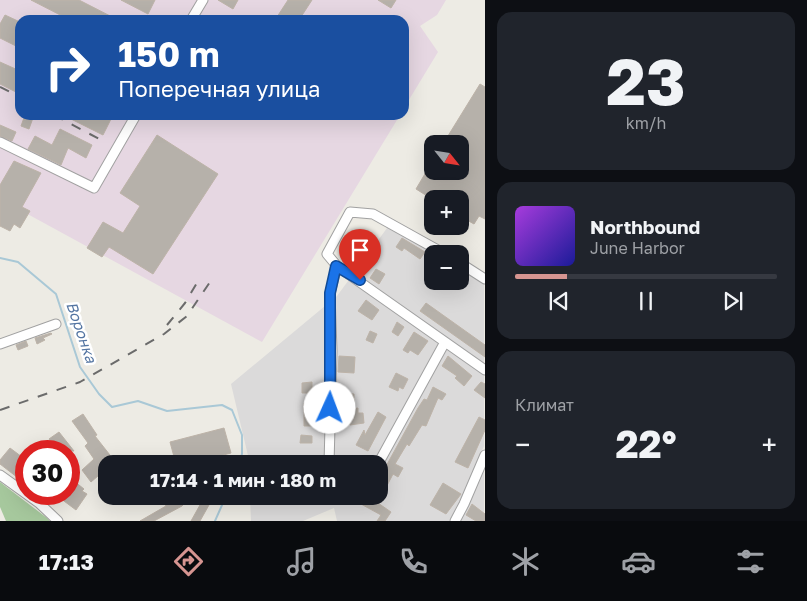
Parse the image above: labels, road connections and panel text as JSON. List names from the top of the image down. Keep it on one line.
{"water":["Воронка"],"north":"bottom right","page":{"tile":[["23","km/h"],"Климат"],"turn":["150 m","Поперечная улица"],"map_buttons":["+","−"],"song":["Northbound","June Harbor"],"heat":["−","22°","+"],"limit":"30","trip":"17:14 · 1 мин · 180 m","tabs":"17:13"}}
